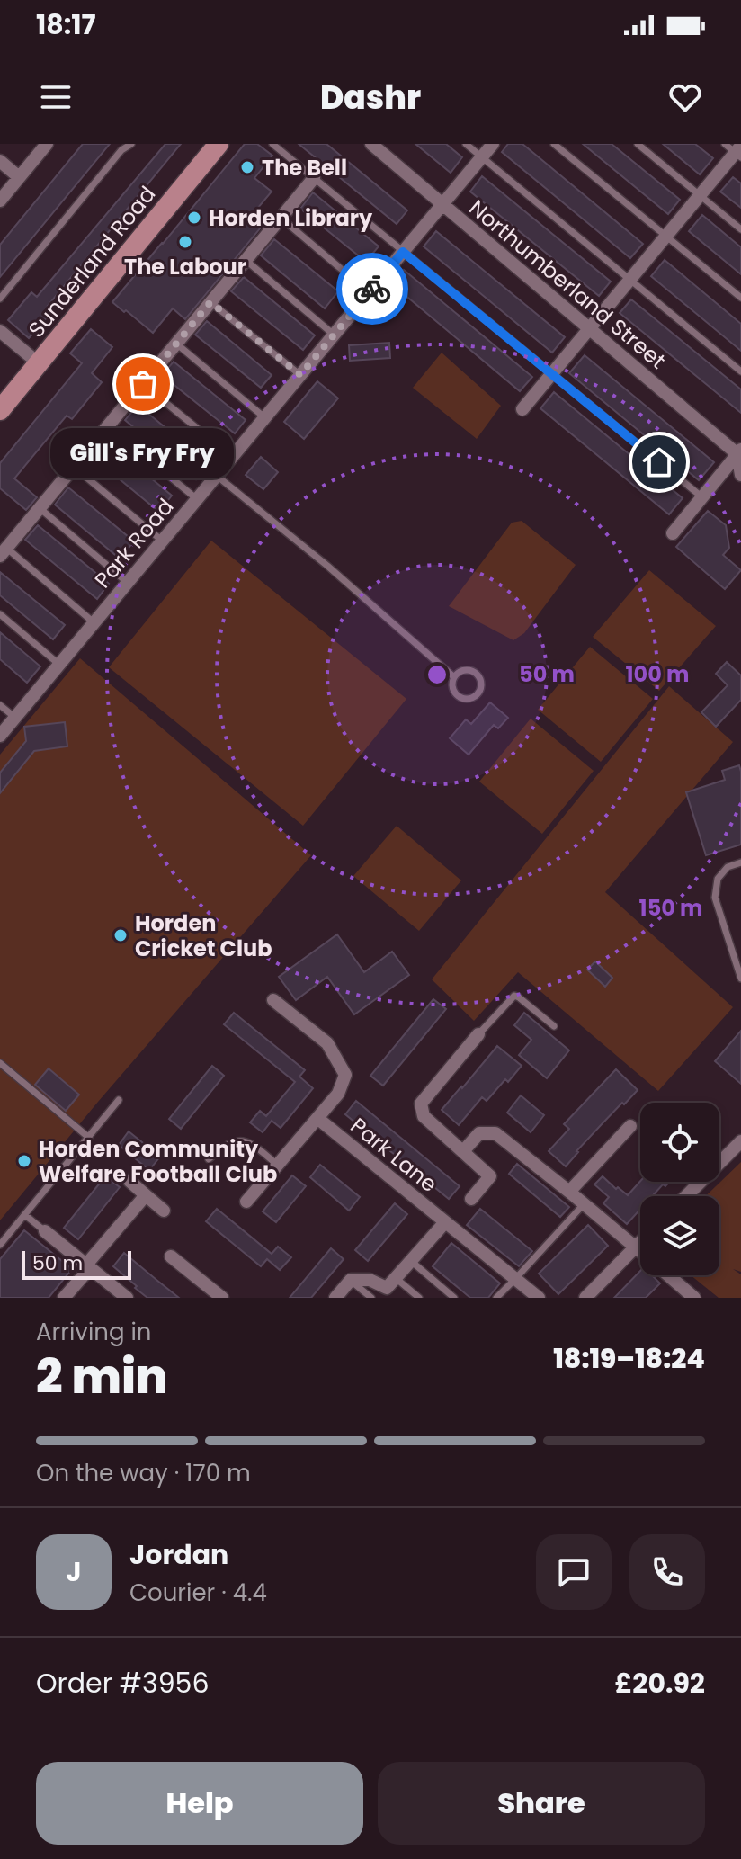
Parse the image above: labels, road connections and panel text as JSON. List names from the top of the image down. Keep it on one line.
{"streets":{"main road":["Sunderland Road"],"street":["Northumberland Street","Park Road","Park Lane"]},"crossings":[["Northumberland Street","Park Road"]],"places":["The Bell","Horden Library","The Labour","Gill's Fry Fry","Horden Cricket Club","Horden Community Welfare Football Club"],"scale_bar":"50 m","page":{"status":"18:17","header":"Dashr","bubble":"Gill's Fry Fry","scale":"50 m","heading":["2 min","Arriving in","18:19–18:24"],"panel":["Jordan","Courier · 4.4","Order #3956","£20.92"],"bar":"On the way · 170 m","round":"J","buttons":["Help","Share"]},"rings":["50 m","100 m","150 m"]}
